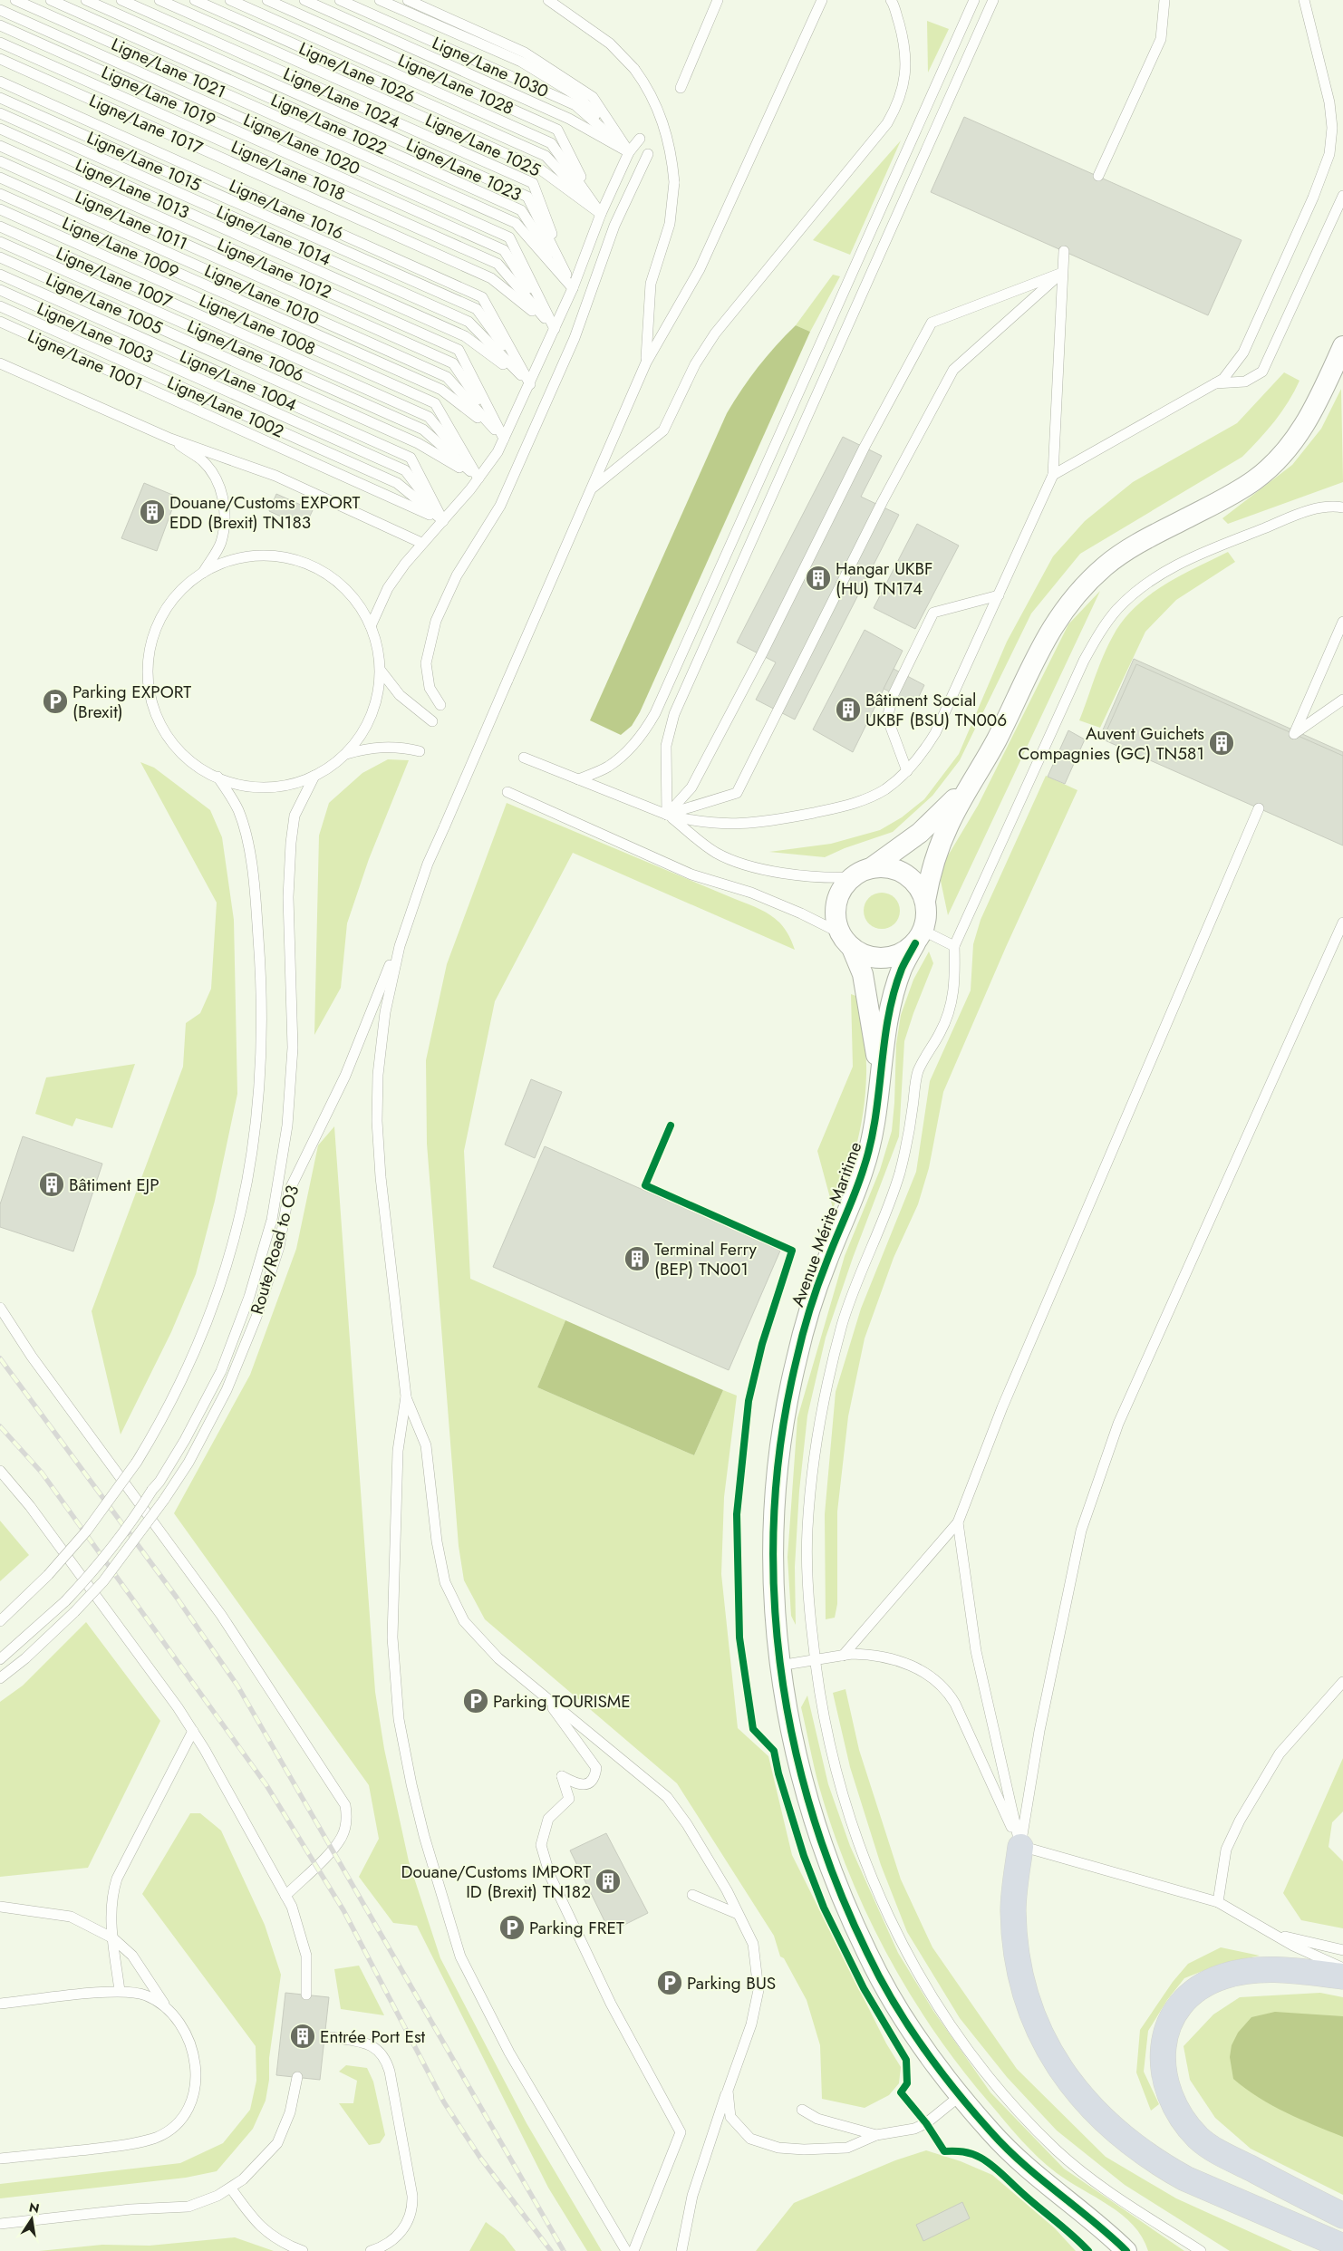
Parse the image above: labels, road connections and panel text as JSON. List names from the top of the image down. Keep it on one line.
{"streets":{"street":["Avenue Mérite Maritime"],"lane":["Ligne/Lane 1030","Ligne/Lane 1021","Ligne/Lane 1026","Ligne/Lane 1028","Ligne/Lane 1019","Ligne/Lane 1024","Ligne/Lane 1017","Ligne/Lane 1022","Ligne/Lane 1020","Ligne/Lane 1025","Ligne/Lane 1015","Ligne/Lane 1023","Ligne/Lane 1018","Ligne/Lane 1013","Ligne/Lane 1016","Ligne/Lane 1011","Ligne/Lane 1014","Ligne/Lane 1009","Ligne/Lane 1012","Ligne/Lane 1007","Ligne/Lane 1010","Ligne/Lane 1005","Ligne/Lane 1008","Ligne/Lane 1003","Ligne/Lane 1006","Ligne/Lane 1001","Ligne/Lane 1004","Ligne/Lane 1002","Route/Road to O3"]},"crossings":[["Ligne/Lane 1021","Ligne/Lane 1024"],["Ligne/Lane 1021","Ligne/Lane 1022"],["Ligne/Lane 1021","Ligne/Lane 1023"],["Ligne/Lane 1026","Ligne/Lane 1028"],["Ligne/Lane 1026","Ligne/Lane 1025"],["Ligne/Lane 1028","Ligne/Lane 1025"],["Ligne/Lane 1019","Ligne/Lane 1017"],["Ligne/Lane 1019","Ligne/Lane 1020"],["Ligne/Lane 1019","Ligne/Lane 1018"],["Ligne/Lane 1024","Ligne/Lane 1022"],["Ligne/Lane 1024","Ligne/Lane 1023"],["Ligne/Lane 1017","Ligne/Lane 1020"],["Ligne/Lane 1017","Ligne/Lane 1018"],["Ligne/Lane 1022","Ligne/Lane 1023"],["Ligne/Lane 1020","Ligne/Lane 1018"],["Ligne/Lane 1015","Ligne/Lane 1013"],["Ligne/Lane 1015","Ligne/Lane 1016"],["Ligne/Lane 1015","Ligne/Lane 1014"],["Ligne/Lane 1013","Ligne/Lane 1016"],["Ligne/Lane 1013","Ligne/Lane 1014"],["Ligne/Lane 1016","Ligne/Lane 1014"],["Ligne/Lane 1011","Ligne/Lane 1009"],["Ligne/Lane 1011","Ligne/Lane 1012"],["Ligne/Lane 1011","Ligne/Lane 1010"],["Ligne/Lane 1009","Ligne/Lane 1012"],["Ligne/Lane 1009","Ligne/Lane 1010"],["Ligne/Lane 1012","Ligne/Lane 1010"],["Ligne/Lane 1007","Ligne/Lane 1005"],["Ligne/Lane 1007","Ligne/Lane 1008"],["Ligne/Lane 1007","Ligne/Lane 1006"],["Ligne/Lane 1005","Ligne/Lane 1008"],["Ligne/Lane 1005","Ligne/Lane 1006"],["Ligne/Lane 1008","Ligne/Lane 1006"],["Ligne/Lane 1003","Ligne/Lane 1001"],["Ligne/Lane 1003","Ligne/Lane 1004"],["Ligne/Lane 1003","Ligne/Lane 1002"],["Ligne/Lane 1001","Ligne/Lane 1004"],["Ligne/Lane 1001","Ligne/Lane 1002"],["Ligne/Lane 1004","Ligne/Lane 1002"]],"places":{"building":["Douane/Customs EXPORT EDD (Brexit) TN183","Hangar UKBF (HU) TN174","Bâtiment Social UKBF (BSU) TN006","Auvent Guichets Compagnies (GC) TN581","Bâtiment EJP","Terminal Ferry (BEP) TN001","Douane/Customs IMPORT ID (Brexit) TN182","Entrée Port Est"],"parking":["Parking EXPORT (Brexit)","Parking TOURISME","Parking FRET","Parking BUS"]},"north":"top"}
